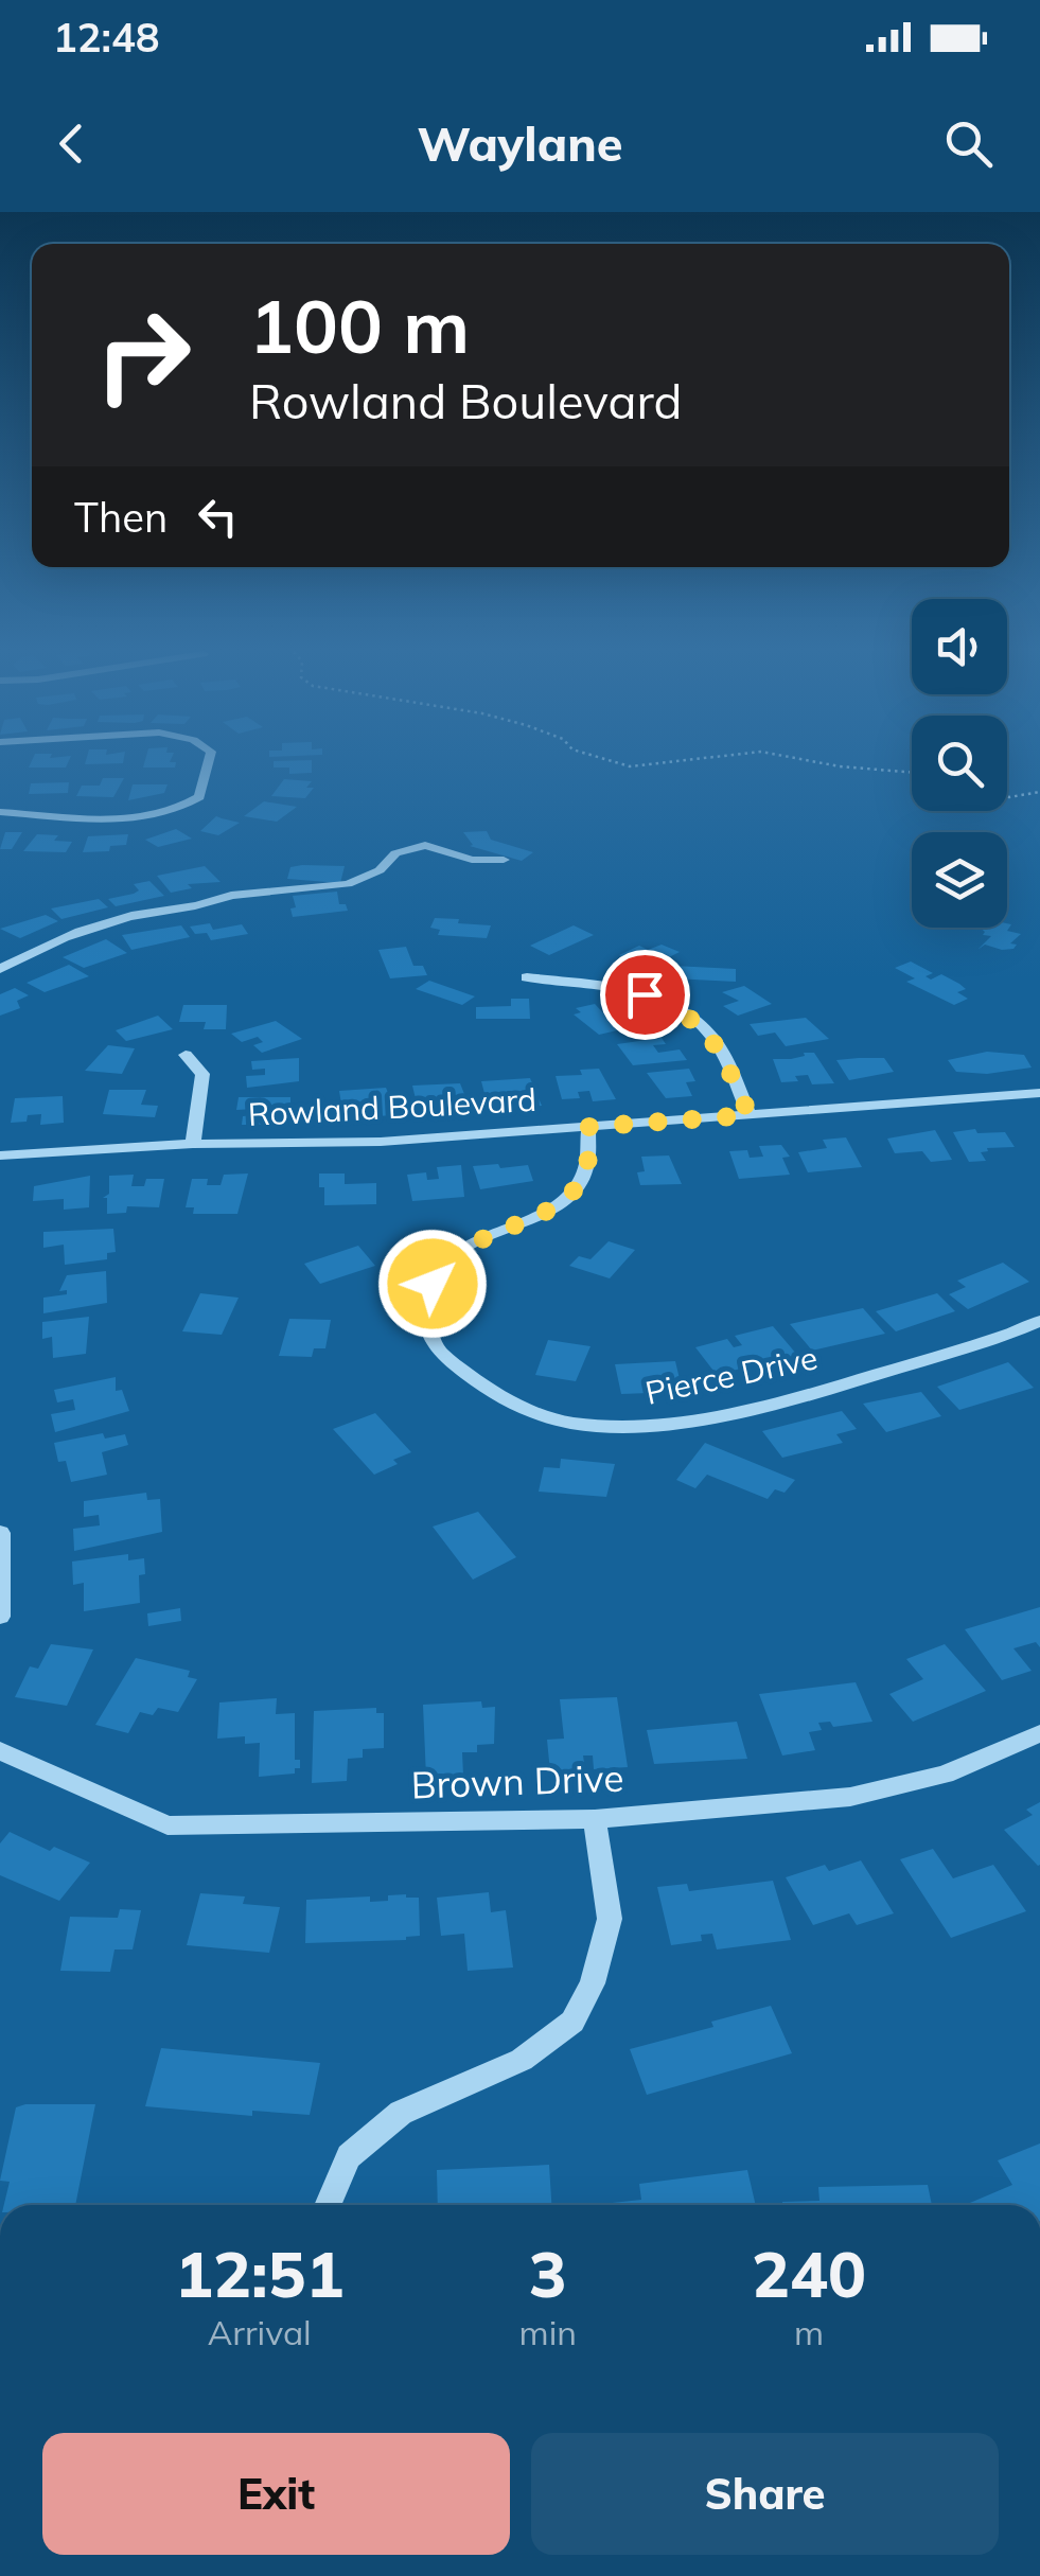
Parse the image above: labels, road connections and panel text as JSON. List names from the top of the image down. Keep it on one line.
{"streets":{"street":["Rowland Boulevard","Pierce Drive","Brown Drive"]},"crossings":[["Rowland Boulevard","Pierce Drive"]],"page":{"status":"12:48","header":"Waylane","turn":["100 m","Rowland Boulevard"],"then":"Then","eta":["12:51","Arrival","3","min","240","m"],"buttons":["Exit","Share"]}}
